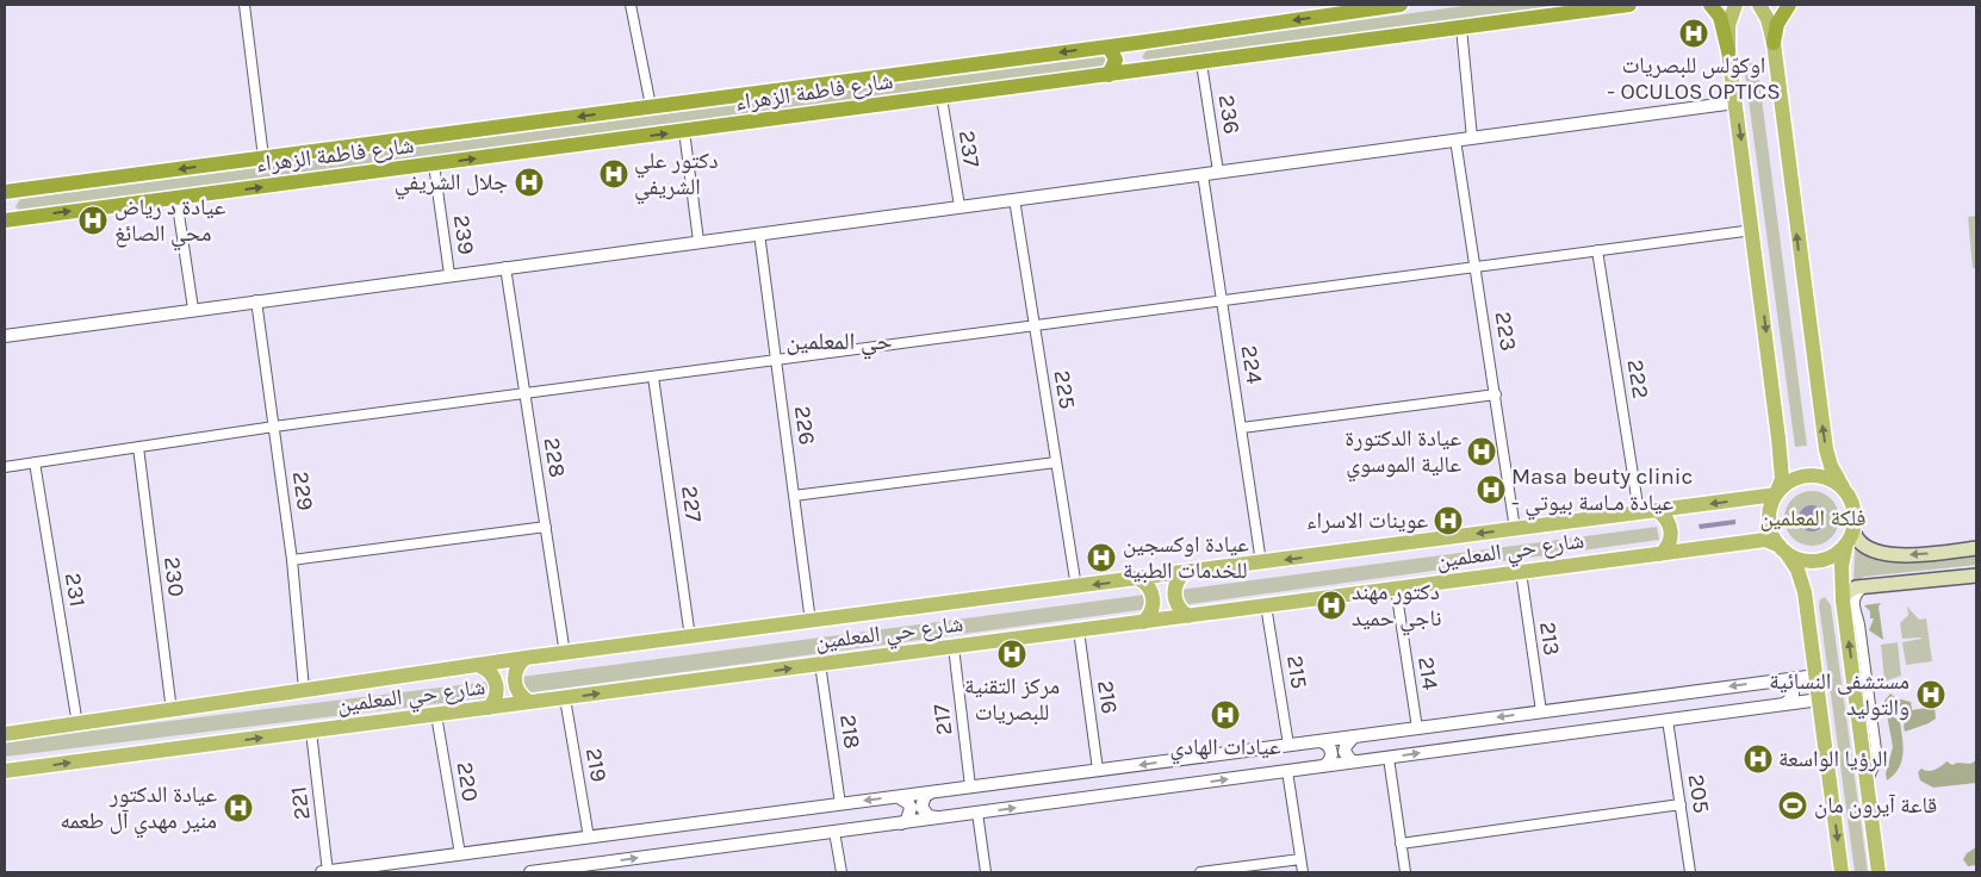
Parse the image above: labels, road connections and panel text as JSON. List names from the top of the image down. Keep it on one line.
{"streets":{"highway":["شارع فاطمة الزهراء"],"main road":["شارع حي المعلمين"],"street":["236","237","239","223","224","222","225","226","228","229","227","230","231","213","215","214","216","217","218","219","220","205","221"]},"crossings":[["شارع فاطمة الزهراء","236"],["شارع فاطمة الزهراء","237"],["شارع فاطمة الزهراء","239"],["223","شارع حي المعلمين"],["224","شارع حي المعلمين"],["222","شارع حي المعلمين"],["225","شارع حي المعلمين"],["226","شارع حي المعلمين"],["228","شارع حي المعلمين"],["229","شارع حي المعلمين"],["227","شارع حي المعلمين"],["شارع حي المعلمين","230"],["شارع حي المعلمين","231"],["شارع حي المعلمين","213"],["شارع حي المعلمين","215"],["شارع حي المعلمين","214"],["شارع حي المعلمين","216"],["شارع حي المعلمين","217"],["شارع حي المعلمين","218"],["شارع حي المعلمين","219"],["شارع حي المعلمين","220"],["شارع حي المعلمين","221"]],"districts":["حي المعلمين"],"parks":["فلكة المعلمين"],"places":{"hospital":["اوكوّلس للبصريات - OCULOS OPTICS","دكتور علي الشريفي","جلال الشريفي","عيادة د رياض محي الصائغ","عيادة الدكتورة عالية الموسوي","Masa beuty clinic - عيادة مـاسة بيوتي","عوينات الاسراء","عيادة اوكسجين للخدمات الطبية","دكتور مهند ناجي حميد","مركز التقنية للبصريات","مستشفى النسائية والتوليد","عيادات الهادي","الرؤيا الواسعة","عيادة الدكتور منير مهدي آل طعمه"],"sports":["قاعة آيرون مان"]}}
